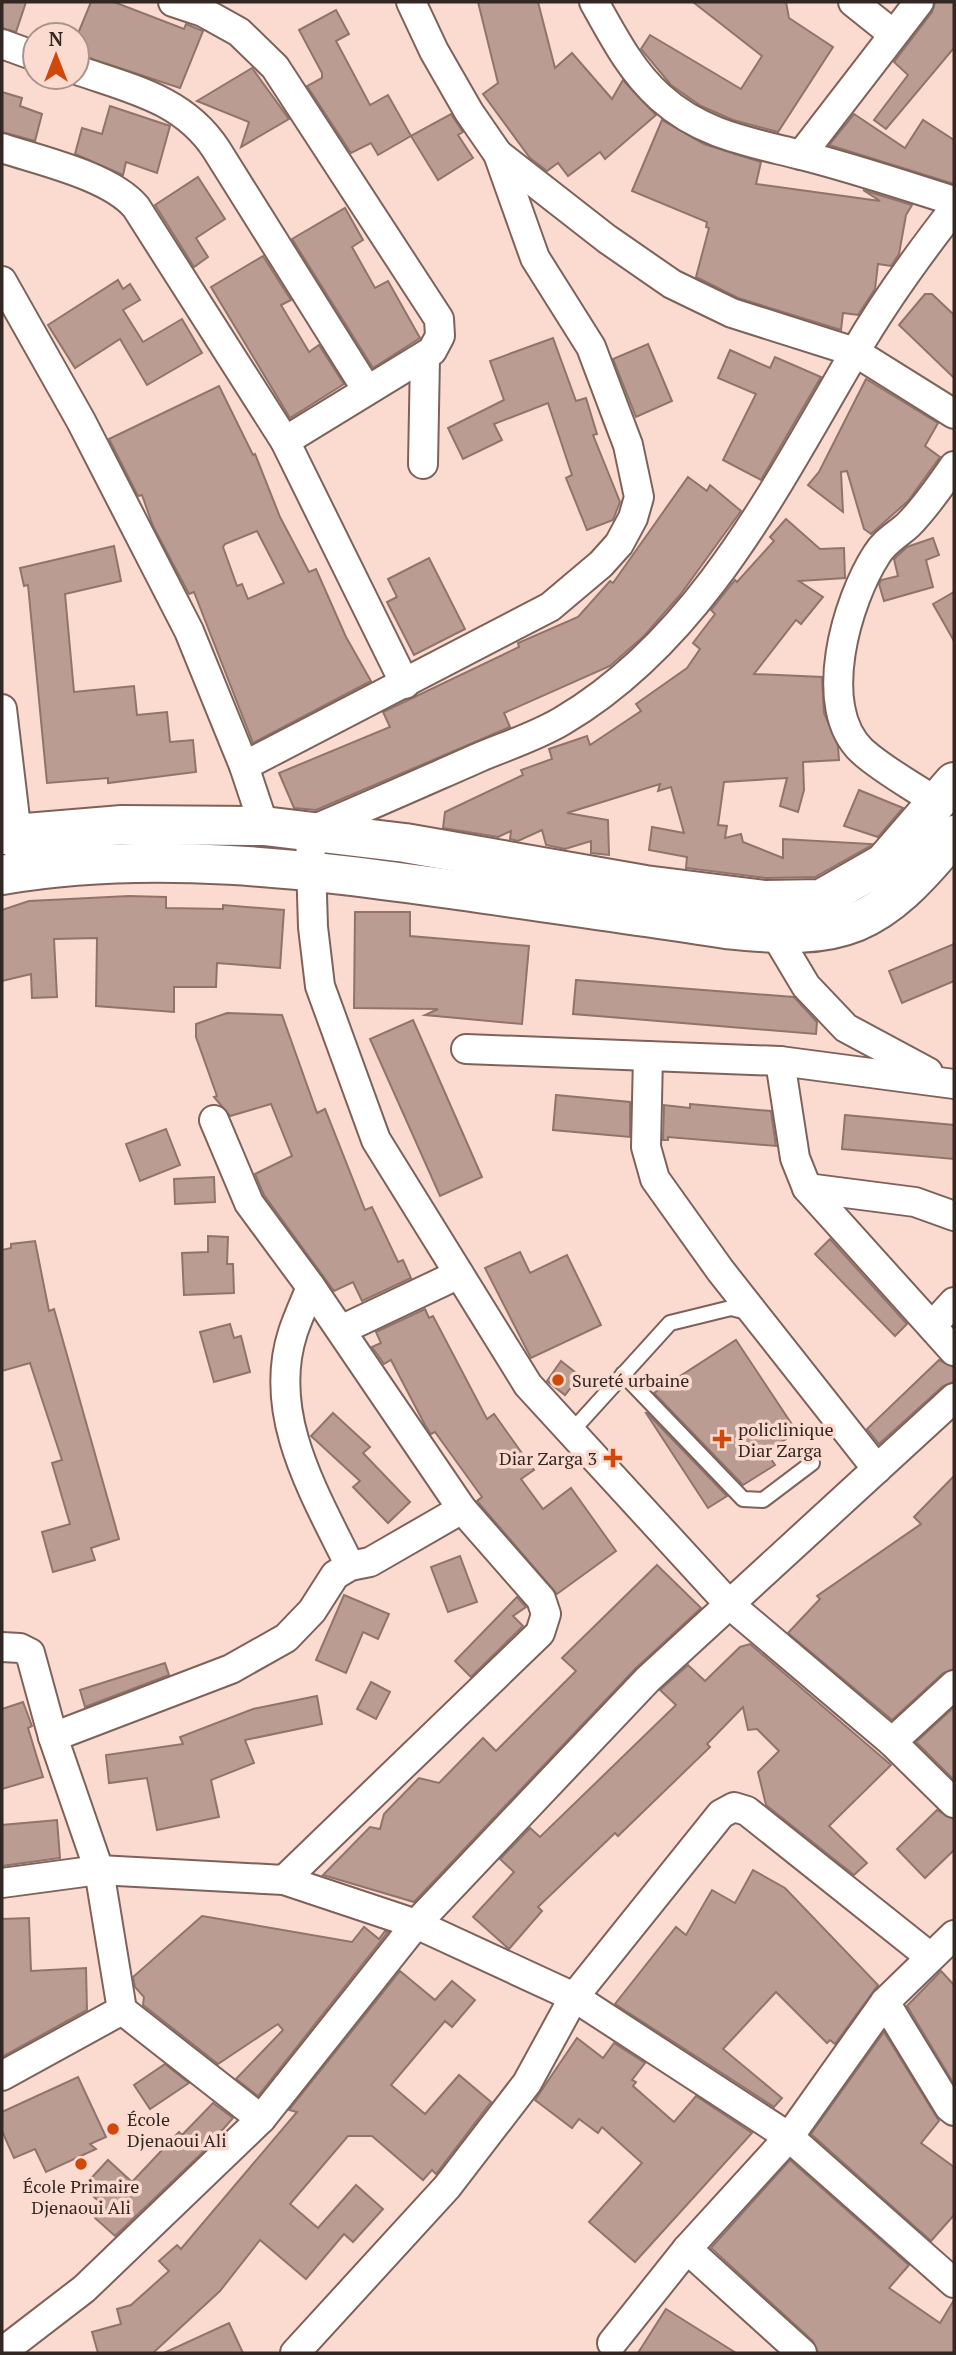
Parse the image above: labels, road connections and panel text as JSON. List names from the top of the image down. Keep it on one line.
{"places":{"other":["Sureté urbaine","École Djenaoui Ali","École Primaire Djenaoui Ali"],"health":["policlinique Diar Zarga","Diar Zarga 3"]},"north":"top"}
